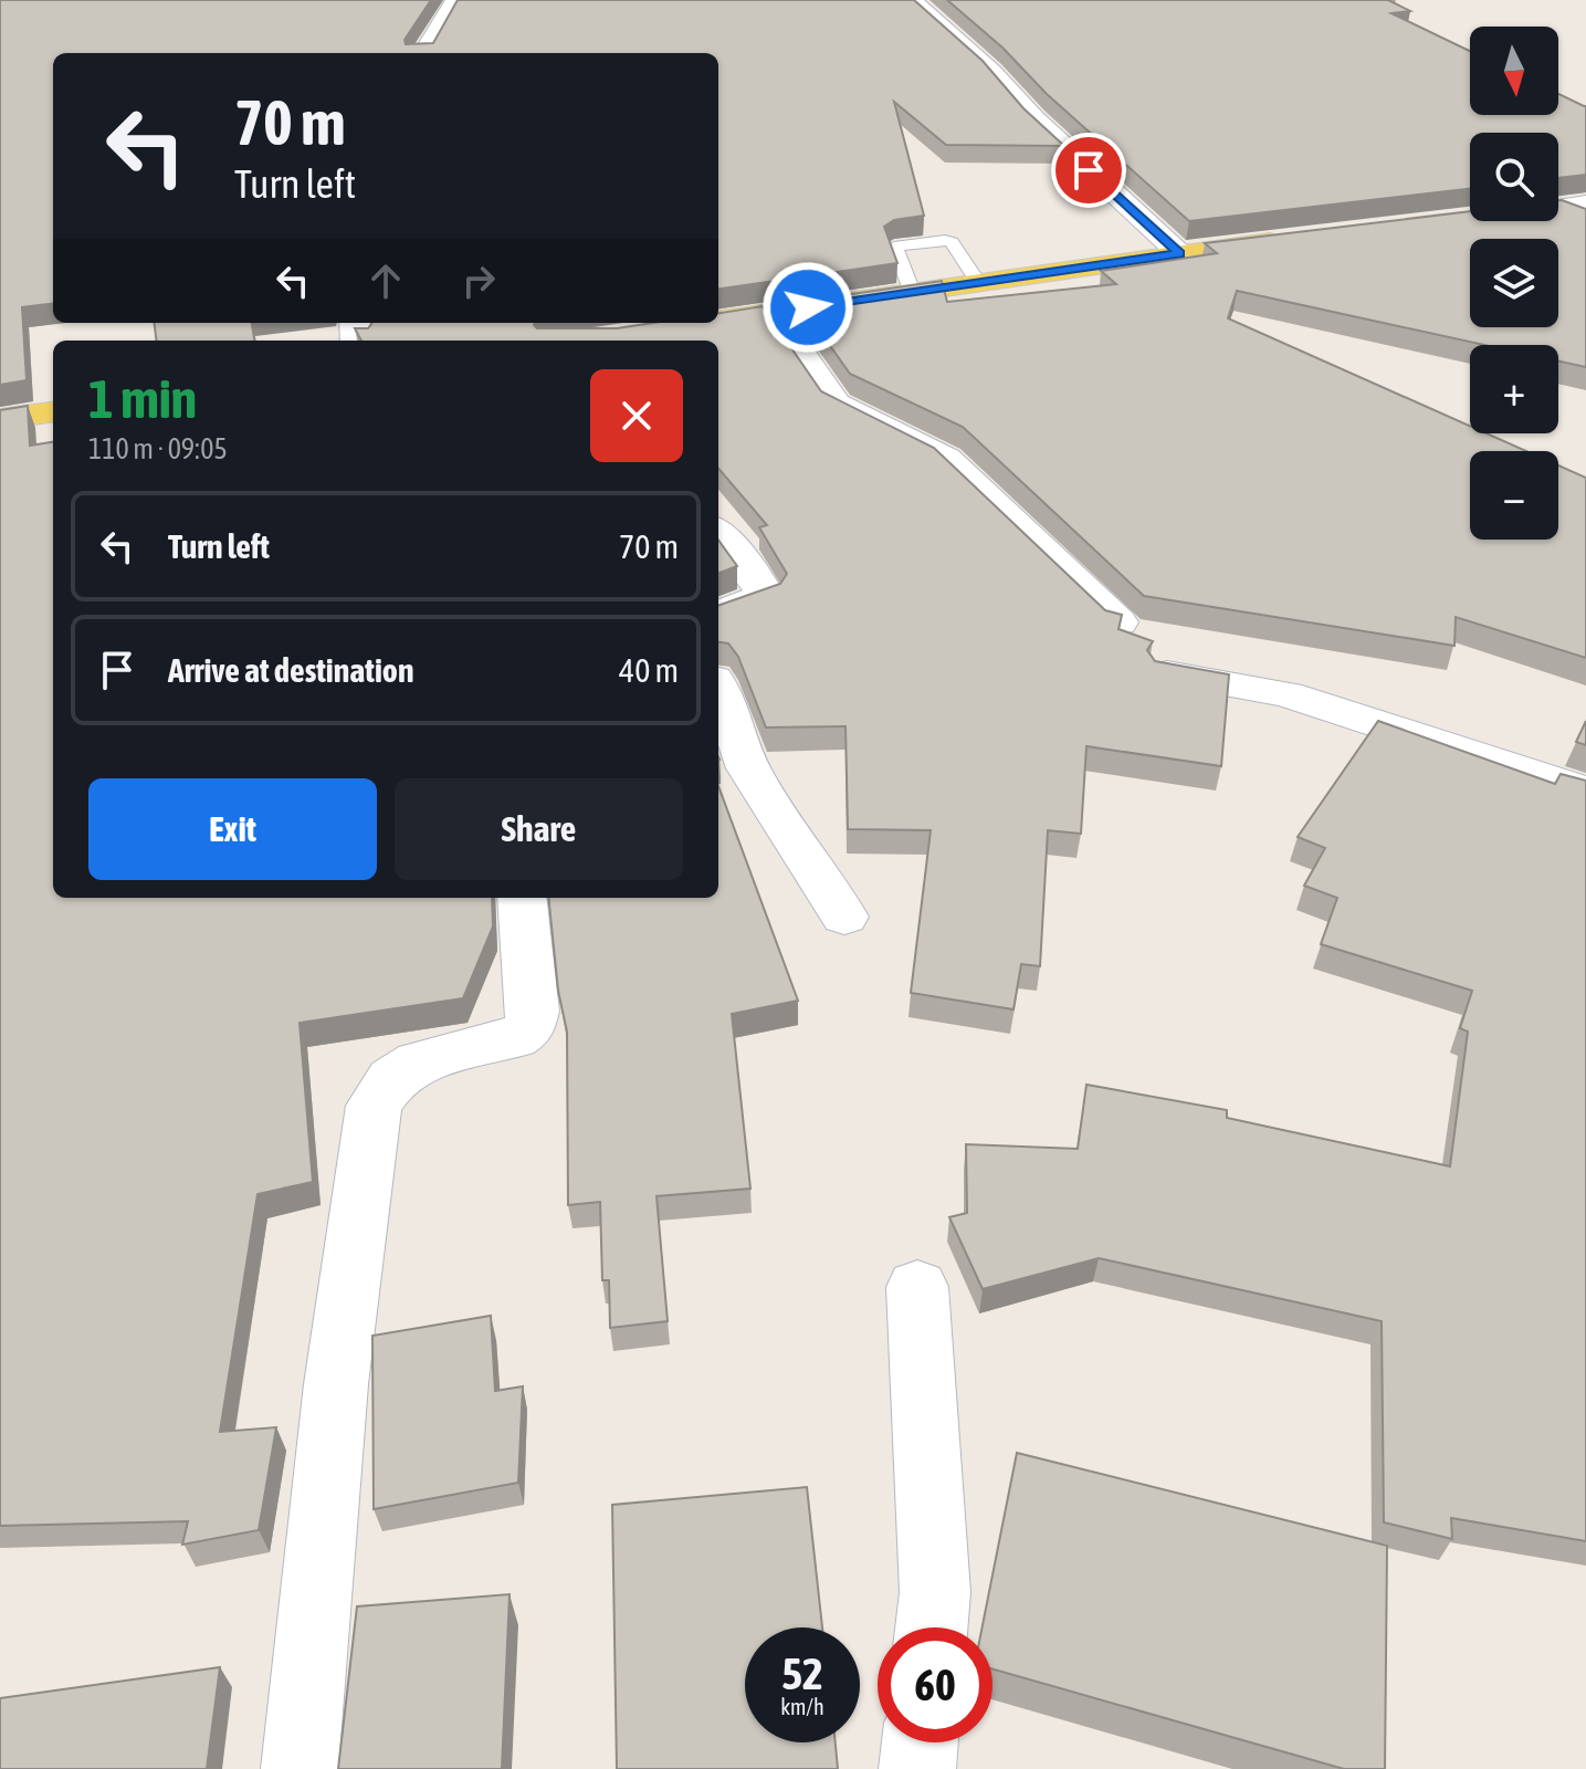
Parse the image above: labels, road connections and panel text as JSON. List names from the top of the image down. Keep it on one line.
{"north":"bottom","page":{"map_buttons":["+","−"],"turn":["70 m","Turn left"],"heading":["1 min","110 m · 09:05"],"list":[{"name":"Turn left","value":"70 m"},{"name":"Arrive at destination","value":"40 m"}],"buttons":["Exit","Share"],"speed":"52 km/h","limit":"60"}}
